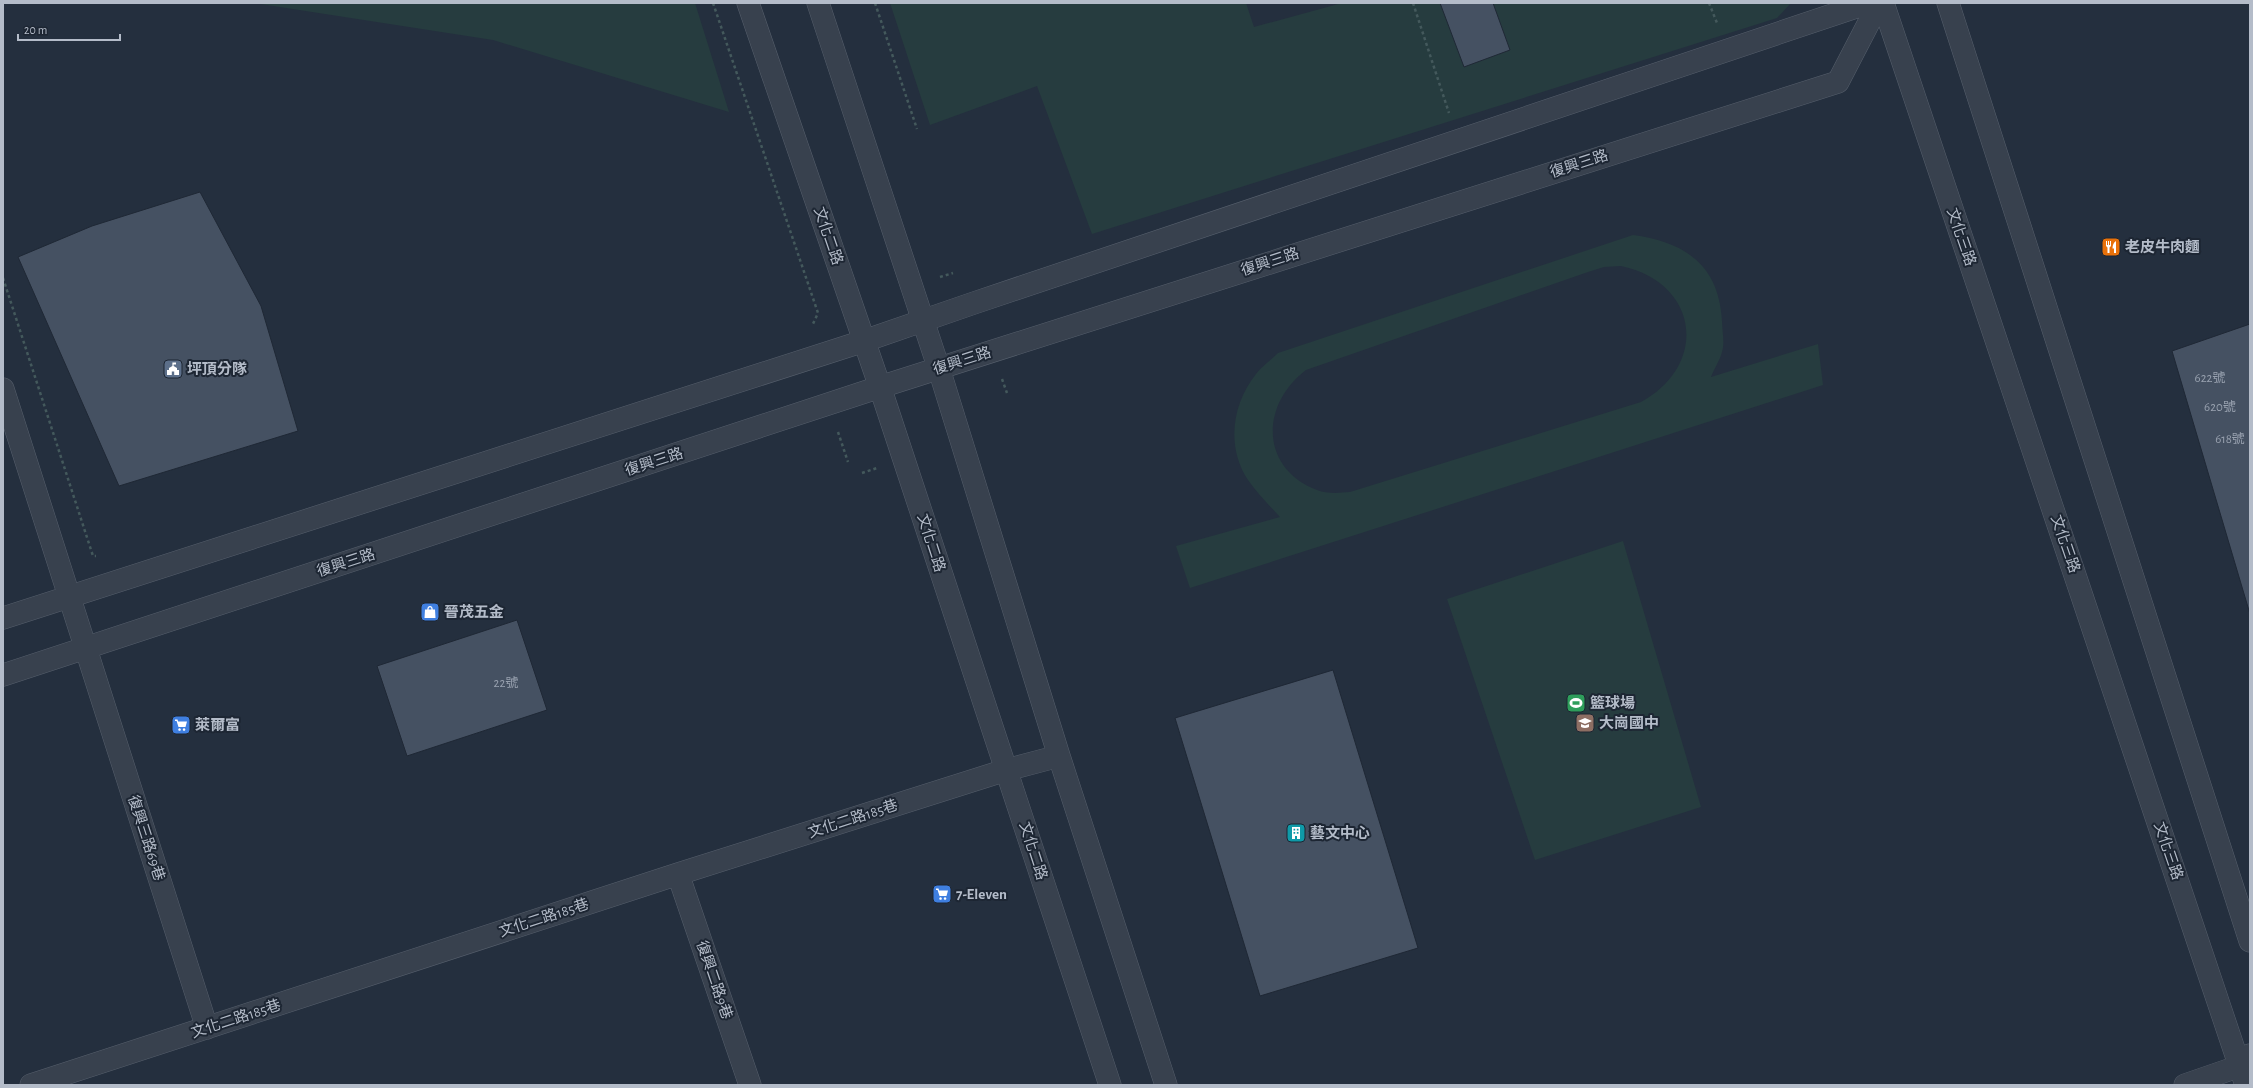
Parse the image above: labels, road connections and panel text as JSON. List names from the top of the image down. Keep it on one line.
{"streets":{"street":["復興三路","文化二路","文化三路","文化二路185巷","復興三路69巷","復興二路9巷"]},"crossings":[["復興三路","文化二路"],["復興三路","復興三路69巷"],["文化二路","文化二路185巷"],["文化二路185巷","復興三路69巷"],["文化二路185巷","復興二路9巷"]],"places":{"restaurant":["老皮牛肉麵"],"public building":["坪頂分隊"],"shop":["晉茂五金"],"sports":["籃球場"],"school or university":["大崗國中"],"supermarket":["萊爾富","7-Eleven"],"building":["藝文中心"]},"house_numbers":["622號","620號","618號","22號"],"scale_bar":"20 m"}
